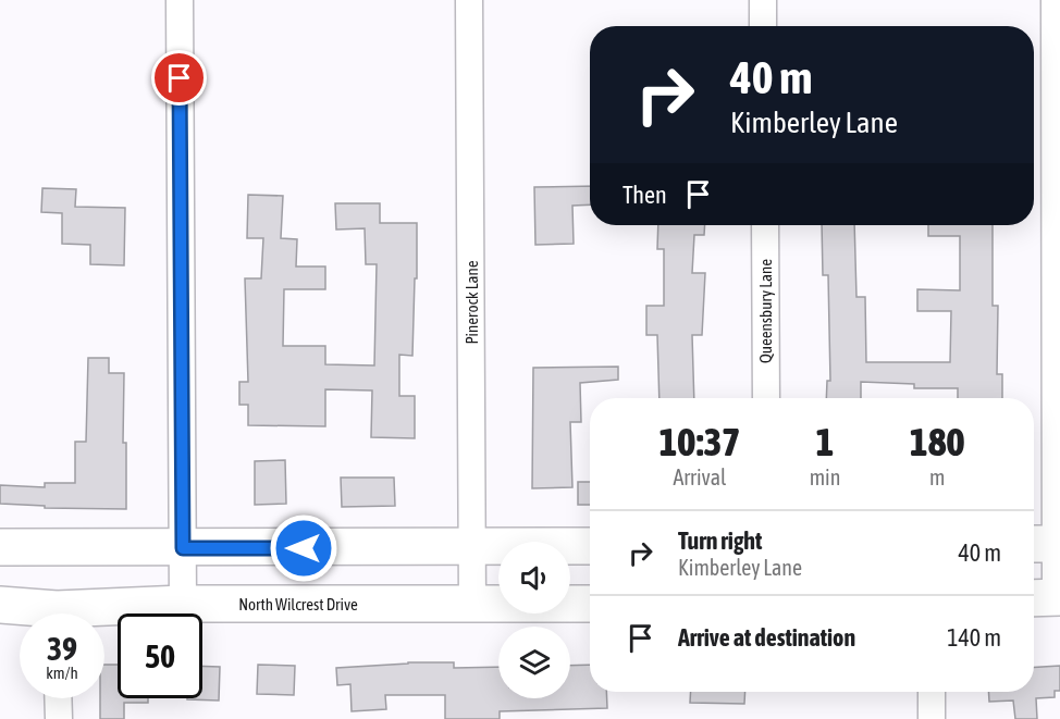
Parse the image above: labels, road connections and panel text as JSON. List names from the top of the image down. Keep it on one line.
{"streets":{"main road":["North Wilcrest Drive"],"street":["Pinerock Lane","Queensbury Lane"]},"crossings":[["Pinerock Lane","North Wilcrest Drive"]],"page":{"turn":["40 m","Kimberley Lane"],"then":"Then","eta":["10:37","Arrival","1","min","180","m"],"list":[{"name":"Turn right","note":"Kimberley Lane","value":"40 m"},{"name":"Arrive at destination","value":"140 m"}],"speed":"39 km/h","limit":"50"}}
